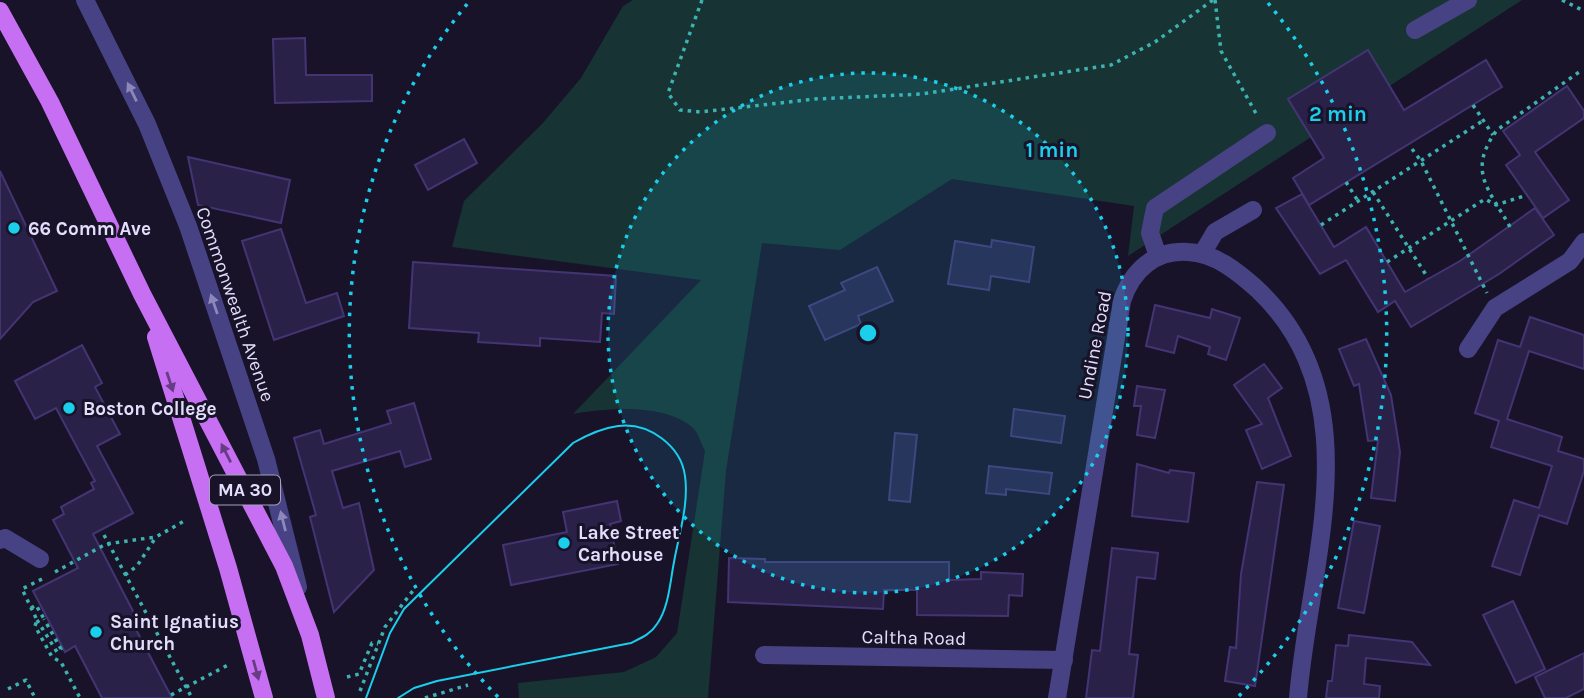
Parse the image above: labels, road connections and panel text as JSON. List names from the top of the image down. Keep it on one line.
{"streets":{"main road":["Commonwealth Avenue","MA 30"],"street":["Undine Road","Caltha Road"]},"crossings":[["Undine Road","Caltha Road"]],"places":["66 Comm Ave","Boston College","Lake Street Carhouse","Saint Ignatius Church"],"rings":["2 min","1 min"]}
